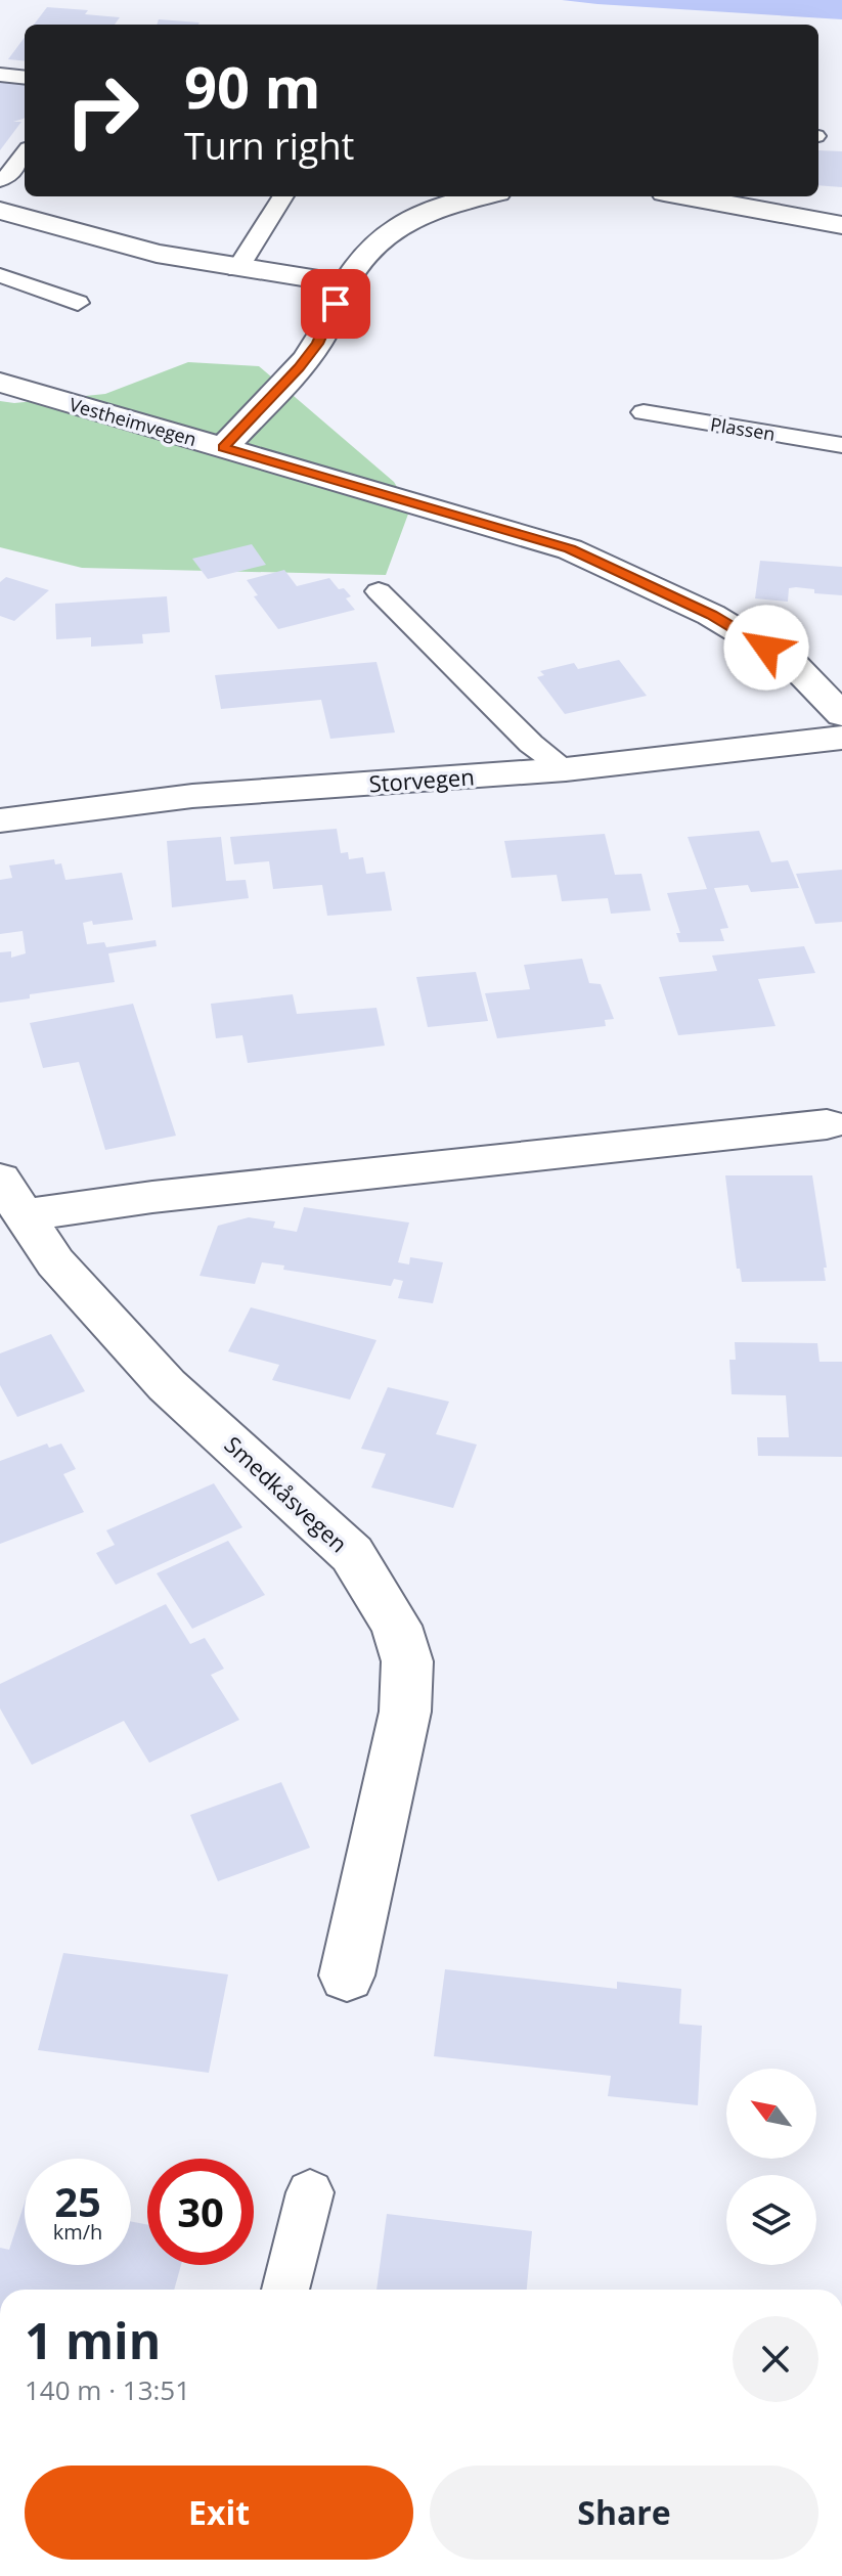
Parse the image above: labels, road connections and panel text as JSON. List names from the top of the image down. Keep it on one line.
{"streets":{"street":["Vestheimvegen","Storvegen","Smedkåsvegen"],"lane":["Plassen"]},"north":"top left","page":{"turn":["90 m","Turn right"],"speed":"25 km/h","limit":"30","heading":["1 min","140 m · 13:51"],"buttons":["Exit","Share"]}}
